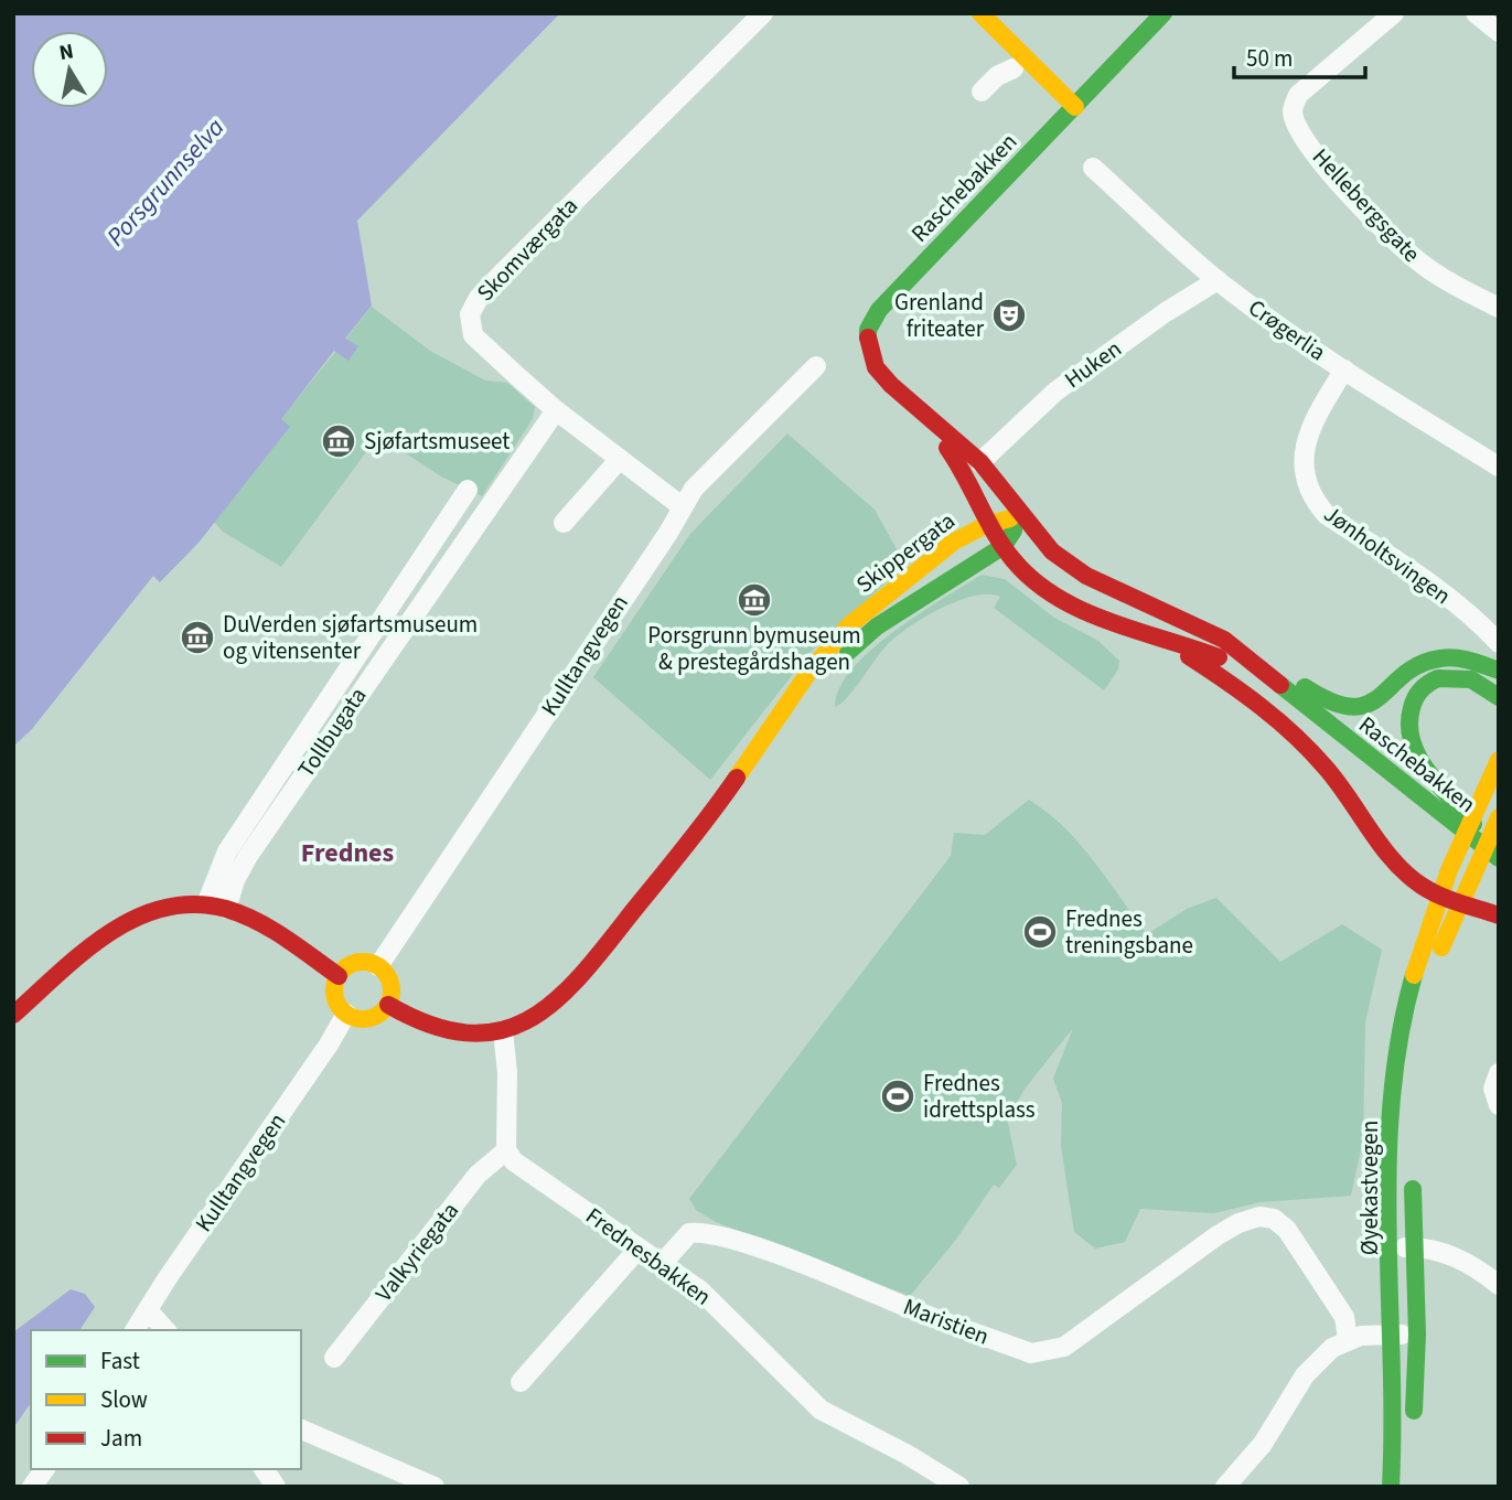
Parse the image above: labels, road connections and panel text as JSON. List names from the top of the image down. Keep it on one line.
{"streets":{"main road":["Raschebakken","Skippergata","Øyekastvegen"],"street":["Hellebergsgate","Skomværgata","Crøgerlia","Huken","Jønholtsvingen","Kulltangvegen","Tollbugata","Valkyriegata","Frednesbakken","Maristien"]},"crossings":[["Raschebakken","Huken"],["Raschebakken","Skippergata"],["Skomværgata","Kulltangvegen"],["Skomværgata","Tollbugata"],["Crøgerlia","Huken"],["Crøgerlia","Jønholtsvingen"],["Skippergata","Kulltangvegen"],["Valkyriegata","Frednesbakken"],["Frednesbakken","Maristien"]],"districts":["Frednes"],"water":["Porsgrunnselva"],"places":{"theatre":["Grenland friteater"],"museum":["Sjøfartsmuseet","Porsgrunn bymuseum & prestegårdshagen","DuVerden sjøfartsmuseum og vitensenter"],"sports":["Frednes treningsbane","Frednes idrettsplass"]},"legend":["Fast","Slow","Jam"],"scale_bar":"50 m","north":"top"}
